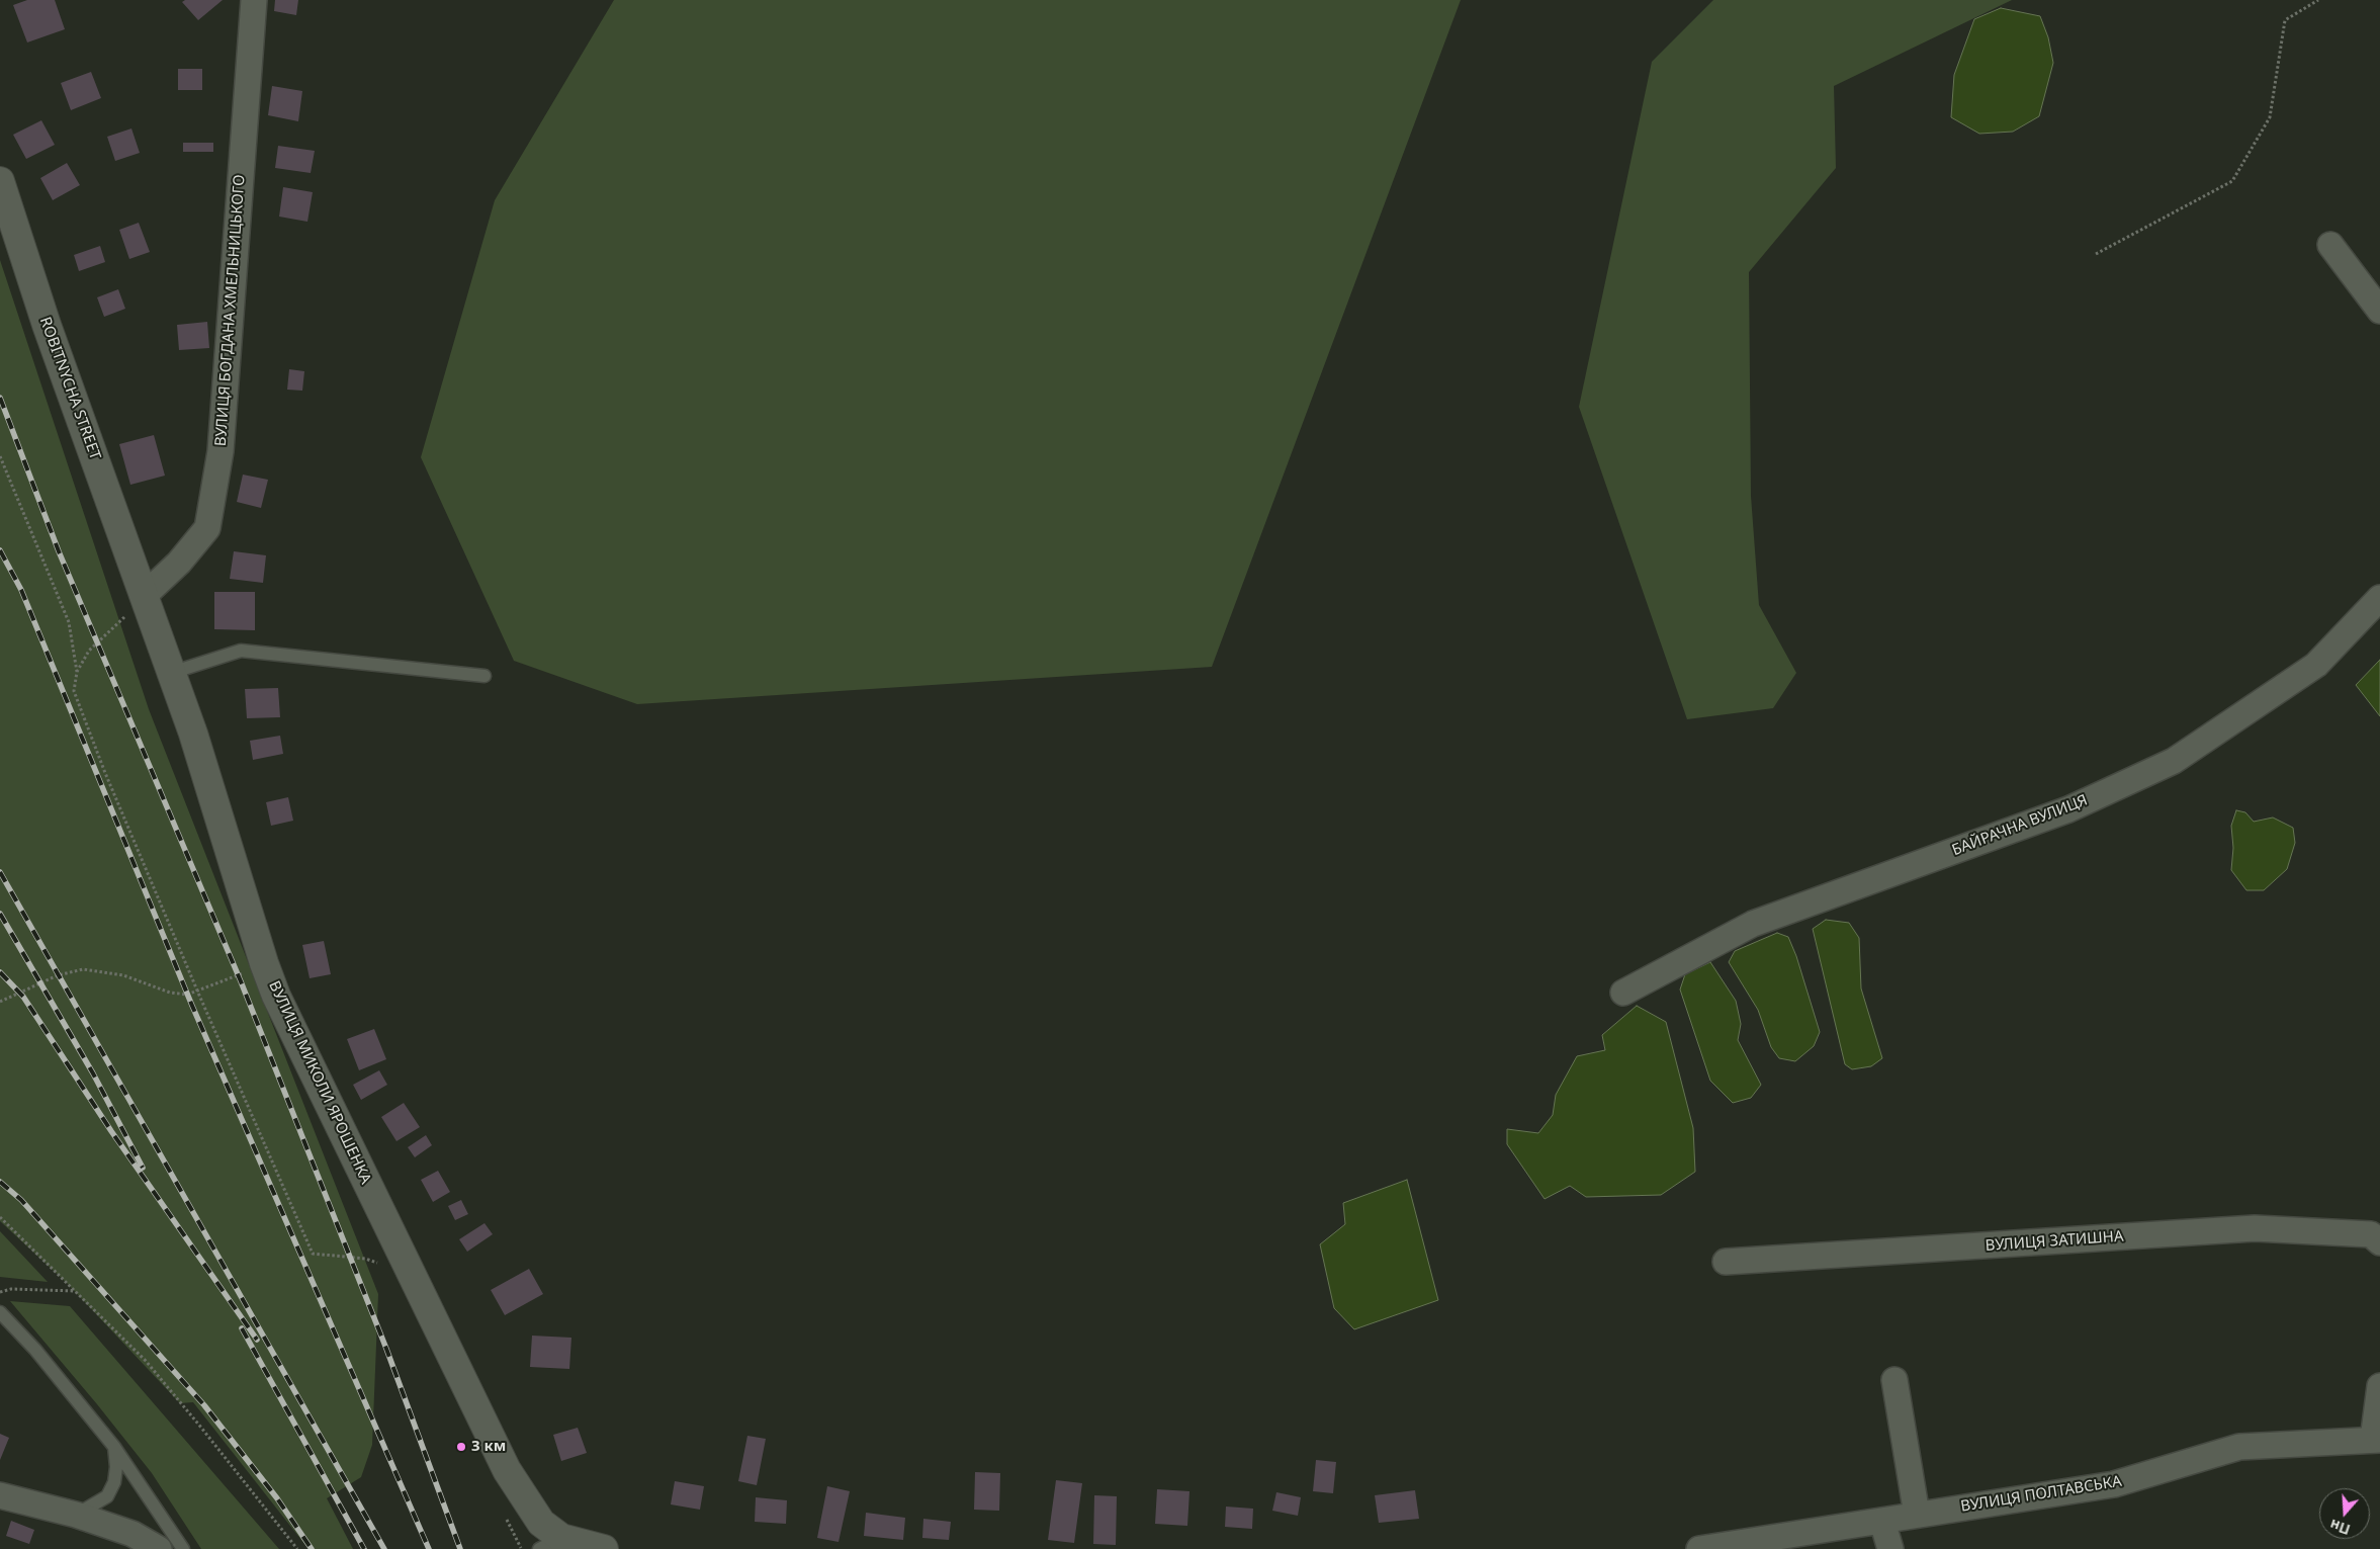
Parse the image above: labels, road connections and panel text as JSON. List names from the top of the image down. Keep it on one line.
{"streets":{"street":["ВУЛИЦЯ БОГДАНА ХМЕЛЬНИЦЬКОГО","ROBITNYCHA STREET","БАЙРАЧНА ВУЛИЦЯ","ВУЛИЦЯ МИКОЛИ ЯРОШЕНКА","ВУЛИЦЯ ЗАТИШНА","ВУЛИЦЯ ПОЛТАВСЬКА"]},"crossings":[["ВУЛИЦЯ БОГДАНА ХМЕЛЬНИЦЬКОГО","ROBITNYCHA STREET"],["ВУЛИЦЯ БОГДАНА ХМЕЛЬНИЦЬКОГО","ВУЛИЦЯ МИКОЛИ ЯРОШЕНКА"],["ROBITNYCHA STREET","ВУЛИЦЯ МИКОЛИ ЯРОШЕНКА"]],"places":["3 км"],"north":"bottom"}
